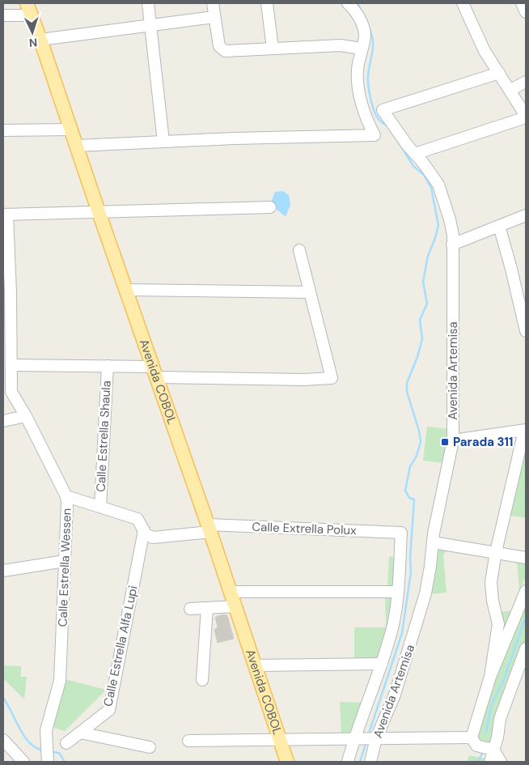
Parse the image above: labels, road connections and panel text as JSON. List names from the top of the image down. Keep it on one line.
{"streets":{"main road":["Avenida COBOL"],"street":["Avenida Artemisa","Calle Estrella Shaula","Calle Extrella Polux","Calle Estrella Wessen","Calle Estrella Alfa Lupi"]},"crossings":[["Avenida Artemisa","Calle Extrella Polux"],["Avenida COBOL","Calle Extrella Polux"],["Calle Extrella Polux","Calle Estrella Alfa Lupi"]],"places":{"transit":["Parada 311"]},"north":"bottom"}
